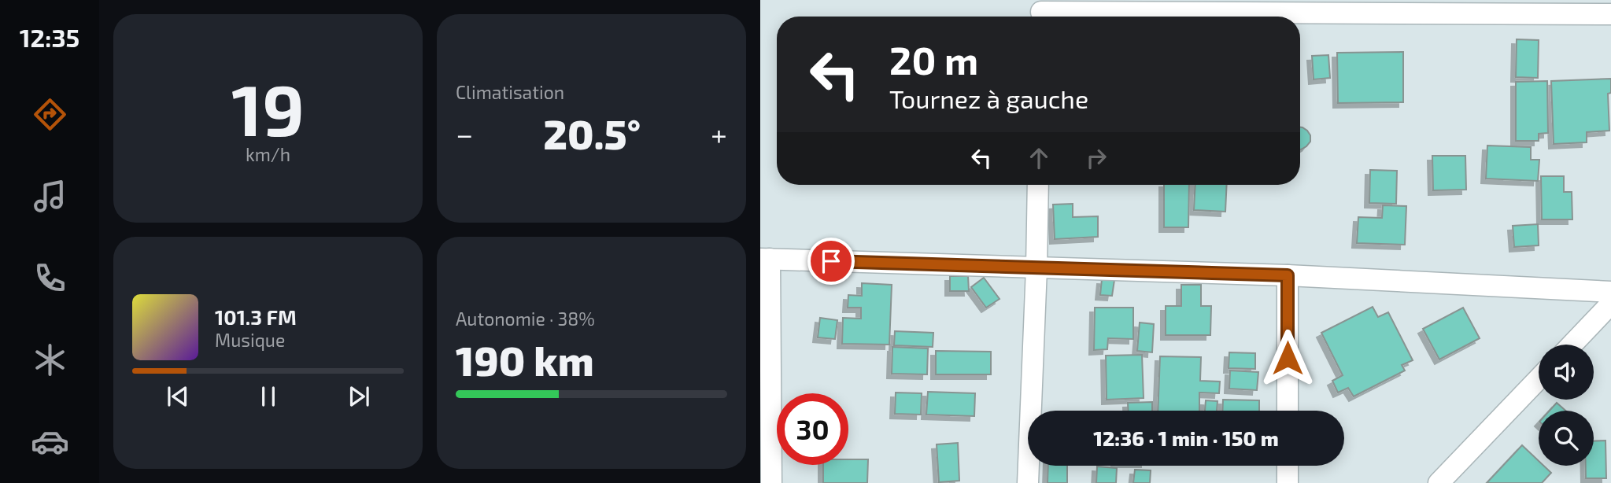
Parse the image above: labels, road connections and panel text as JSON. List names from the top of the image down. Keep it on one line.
{"page":{"tabs":"12:35","tile":[["19","km/h"],"Climatisation",["Autonomie · 38%","190 km"]],"turn":["20 m","Tournez à gauche"],"heat":["−","20.5°","+"],"song":["101.3 FM","Musique"],"limit":"30","trip":"12:36 · 1 min · 150 m"}}
